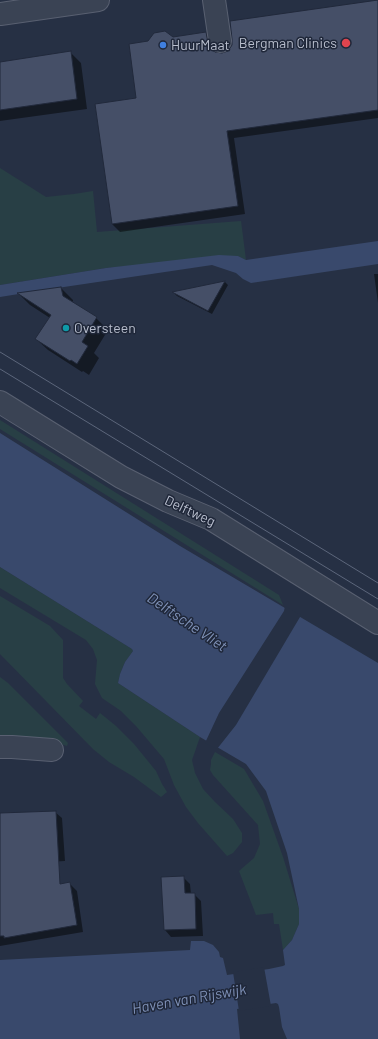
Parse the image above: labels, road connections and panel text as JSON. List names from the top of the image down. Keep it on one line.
{"streets":{"street":["Delftweg"]},"water":["Delftsche Vliet","Haven van Rijswijk"],"places":["Bergman Clinics","HuurMaat","Oversteen"]}
